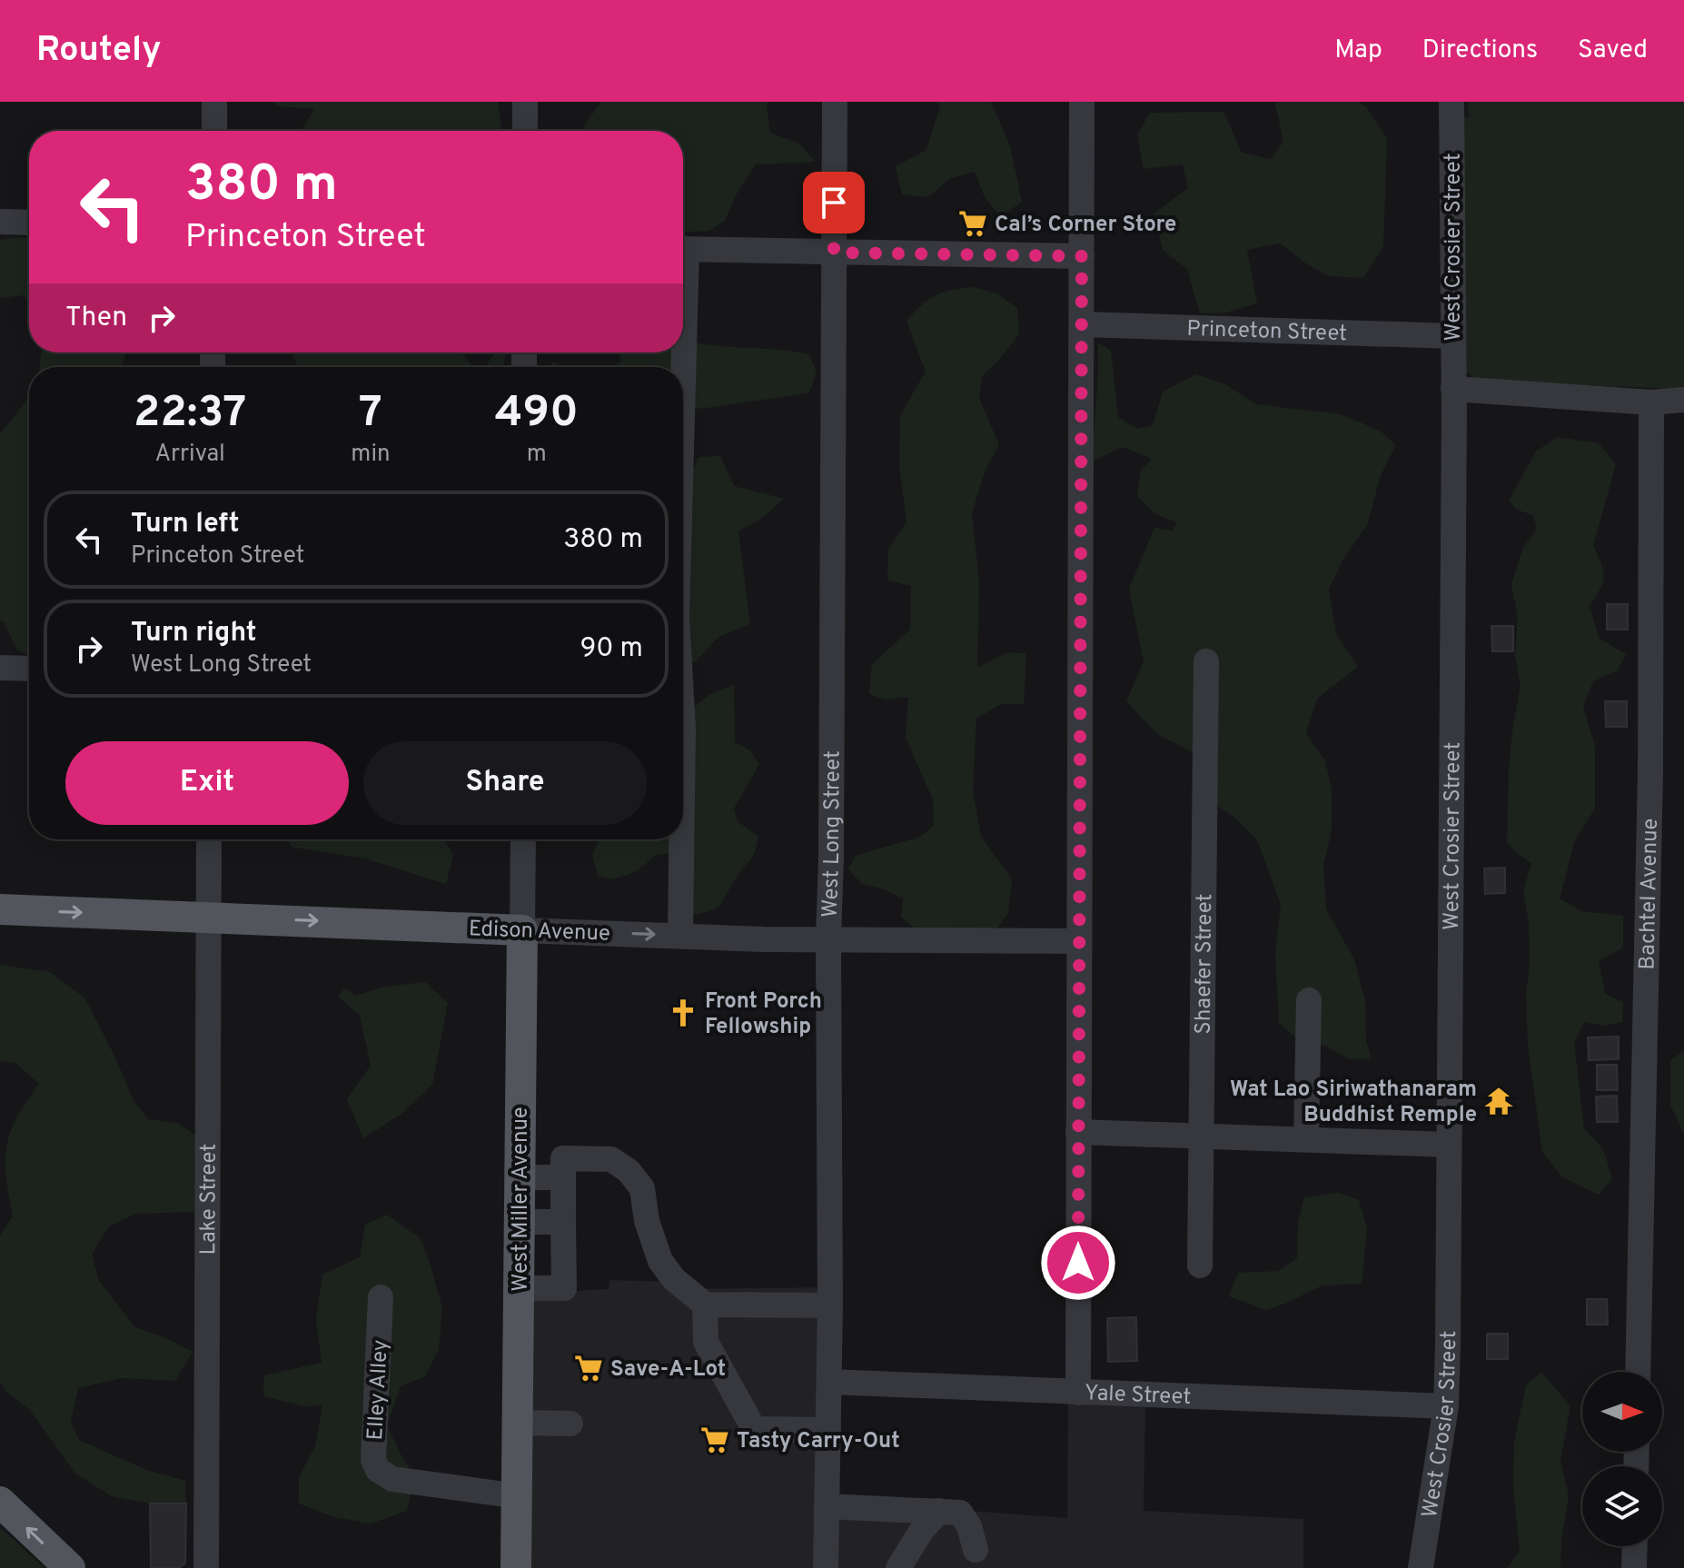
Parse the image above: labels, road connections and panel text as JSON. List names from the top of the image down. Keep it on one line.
{"streets":{"main road":["Edison Avenue","West Miller Avenue"],"street":["West Crosier Street","Princeton Street","West Long Street","Bachtel Avenue","Shaefer Street","Lake Street","Elley Alley","Yale Street"]},"crossings":[["West Crosier Street","Princeton Street"],["West Crosier Street","Yale Street"],["West Long Street","Edison Avenue"],["West Long Street","Yale Street"],["Edison Avenue","Lake Street"],["Edison Avenue","West Miller Avenue"],["West Miller Avenue","Elley Alley"]],"one_way":["Edison Avenue"],"places":{"supermarket":["Cal’s Corner Store","Save-A-Lot","Tasty Carry-Out"],"church":["Front Porch Fellowship"],"temple":["Wat Lao Siriwathanaram Buddhist Remple"]},"north":"right","page":{"header":"Routely","nav":["Map","Directions","Saved"],"turn":["380 m","Princeton Street"],"then":"Then","eta":["22:37","Arrival","7","min","490","m"],"list":[{"name":"Turn left","note":"Princeton Street","value":"380 m"},{"name":"Turn right","note":"West Long Street","value":"90 m"}],"buttons":["Exit","Share"]}}
